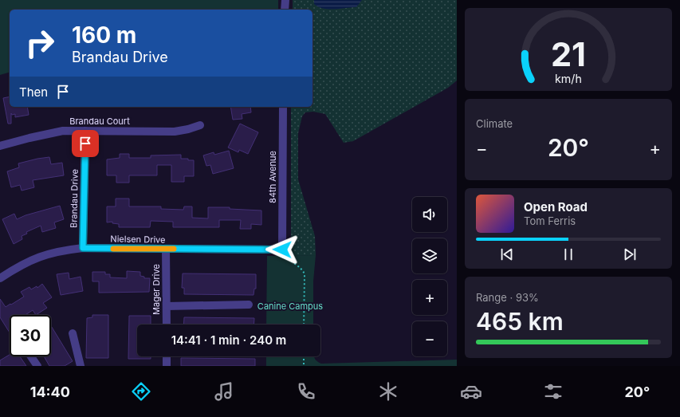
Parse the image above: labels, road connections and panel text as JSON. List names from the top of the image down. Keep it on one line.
{"streets":{"street":["Brandau Court","84th Avenue","Brandau Drive","Nielsen Drive","Mager Drive"]},"crossings":[["Brandau Court","Brandau Drive"],["84th Avenue","Nielsen Drive"],["Brandau Drive","Nielsen Drive"],["Nielsen Drive","Mager Drive"]],"parks":["Canine Campus"],"page":{"turn":["160 m","Brandau Drive"],"then":"Then","tile":["Climate",["Range · 93%","465 km"]],"heat":["−","20°","+"],"song":["Open Road","Tom Ferris"],"map_buttons":["+","−"],"limit":"30","trip":"14:41 · 1 min · 240 m","tabs":["14:40","20°"],"gauge":["21","km/h"]}}
